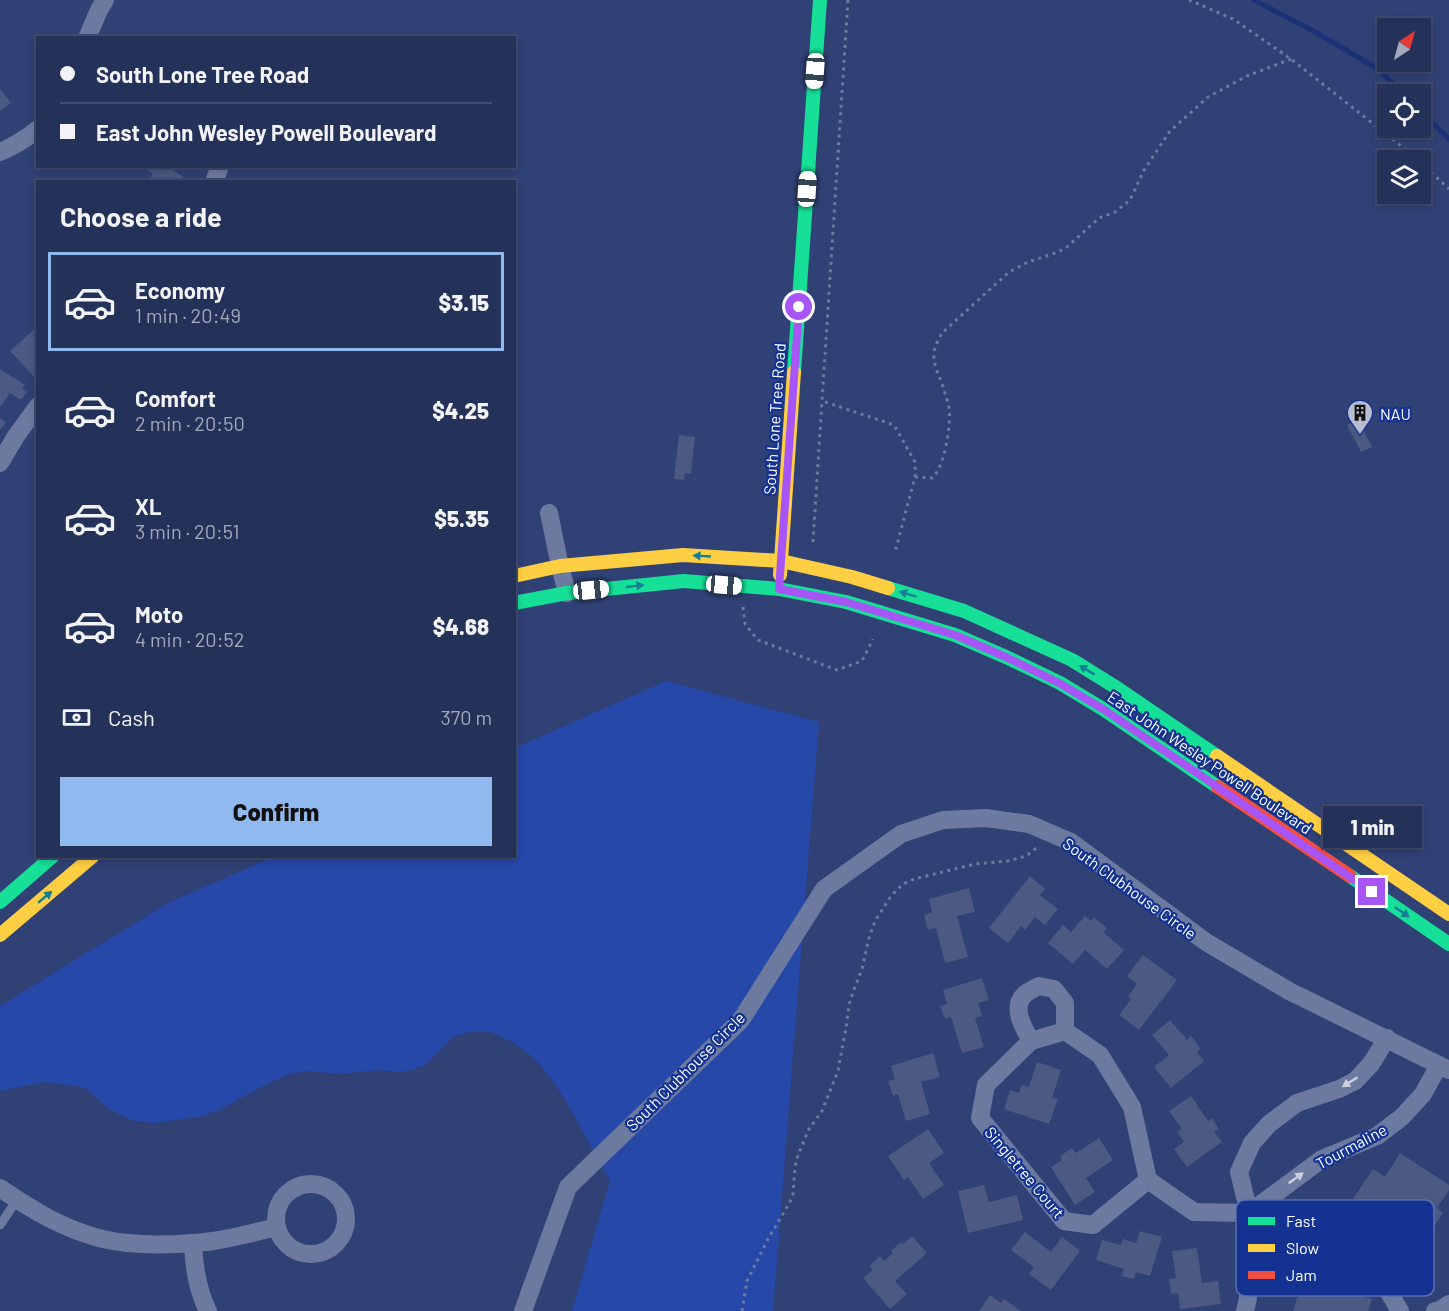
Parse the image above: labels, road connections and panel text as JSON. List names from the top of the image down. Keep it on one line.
{"streets":{"street":["South Lone Tree Road","East John Wesley Powell Boulevard","South Clubhouse Circle","Tourmaline","Singletree Court"]},"crossings":[["South Lone Tree Road","East John Wesley Powell Boulevard"],["South Clubhouse Circle","Tourmaline"]],"one_way":["Tourmaline"],"places":{"building":["NAU"]},"legend":["Fast","Slow","Jam"],"north":"top right","page":{"banner":["South Lone Tree Road","East John Wesley Powell Boulevard"],"heading":"Choose a ride","list":[{"name":"Economy","note":"1 min · 20:49","value":"$3.15"},{"name":"Comfort","note":"2 min · 20:50","value":"$4.25"},{"name":"XL","note":"3 min · 20:51","value":"$5.35"},{"name":"Moto","note":"4 min · 20:52","value":"$4.68"}],"pay":["Cash","370 m"],"buttons":"Confirm","bubble":"1 min"}}
